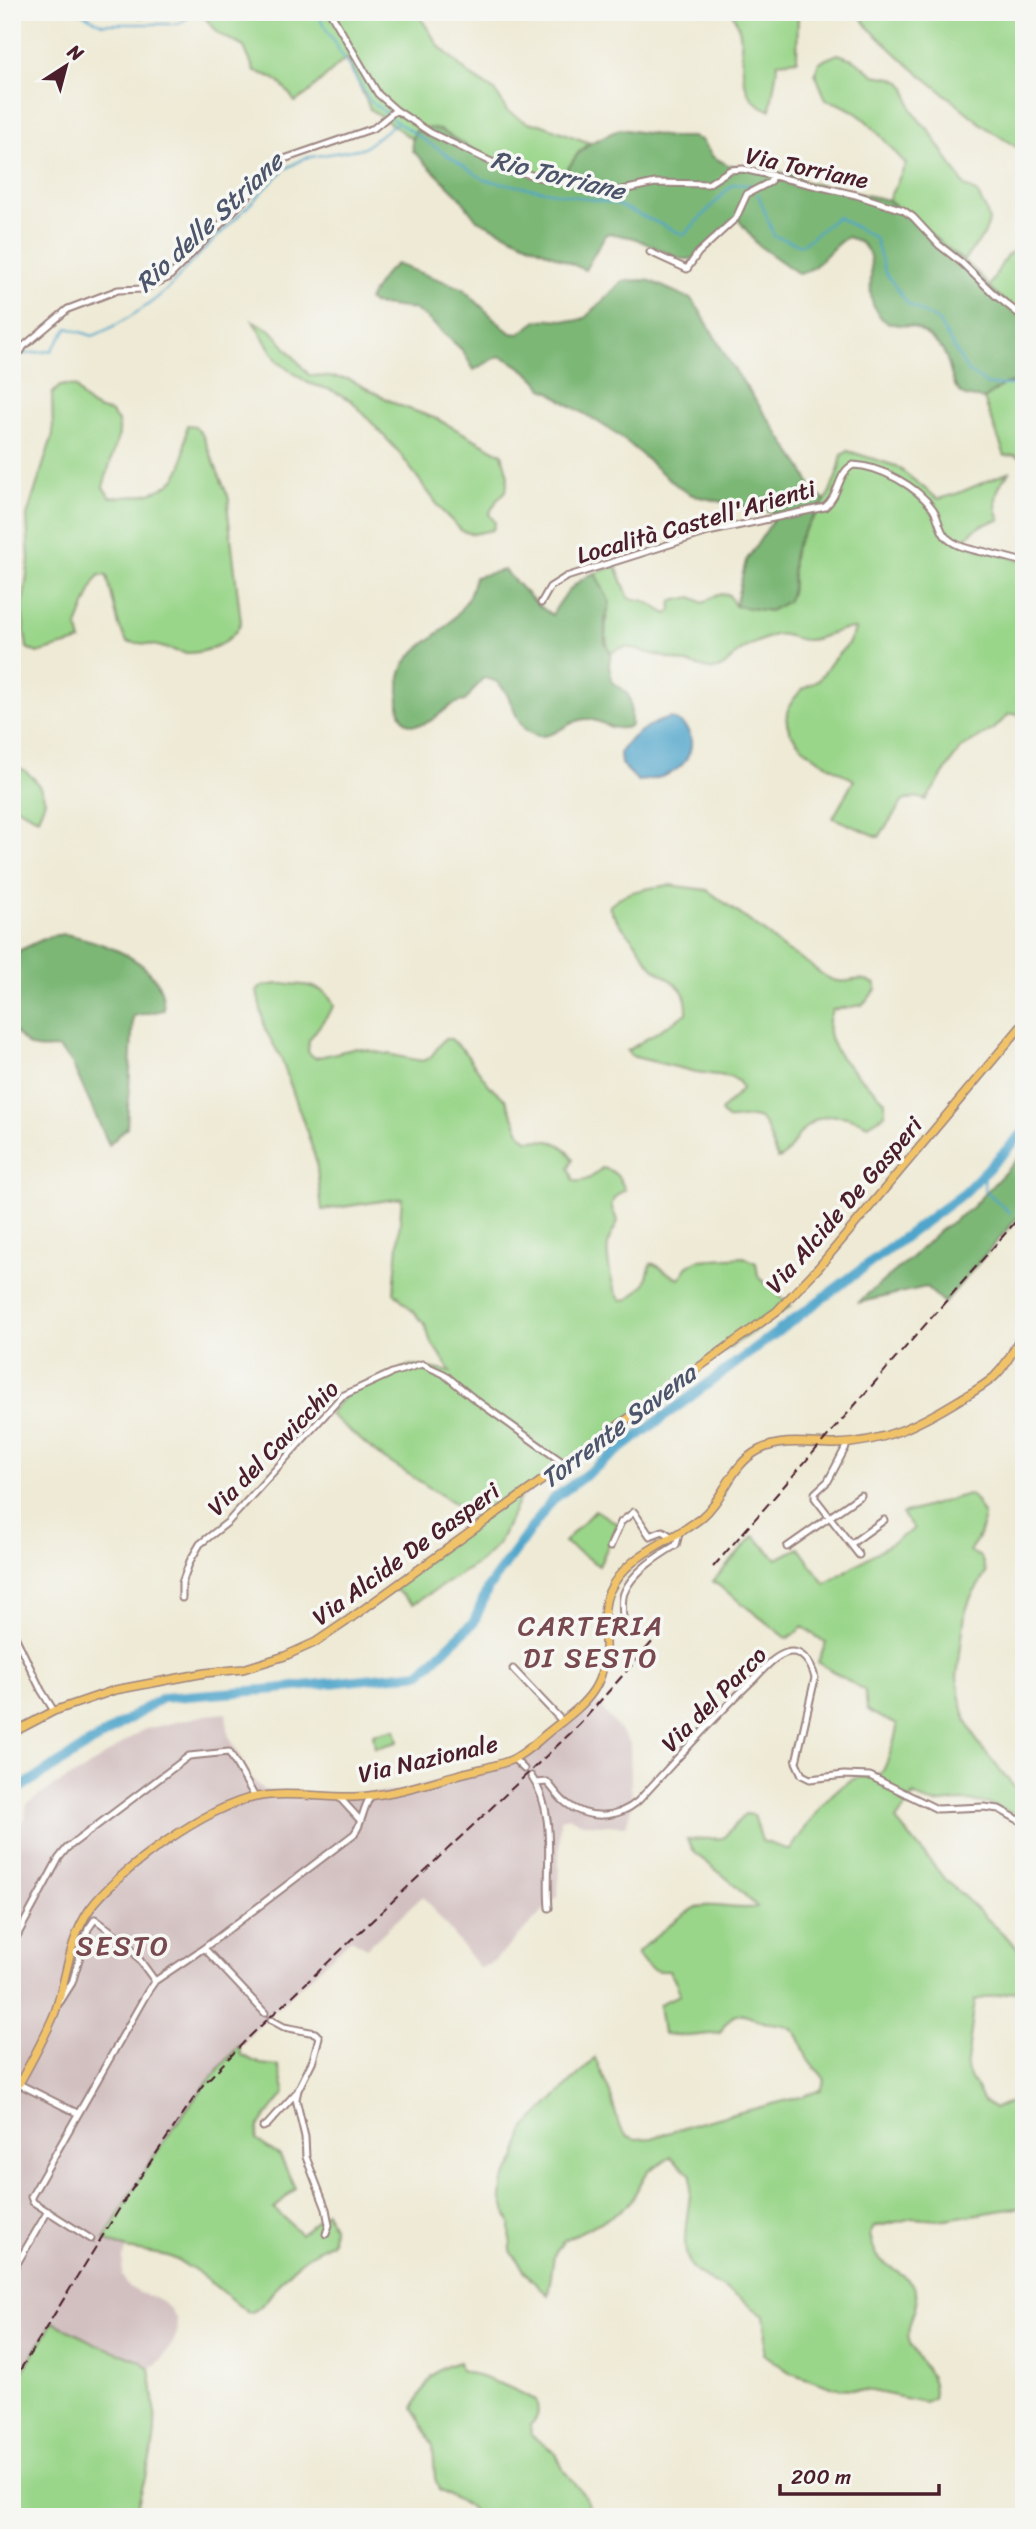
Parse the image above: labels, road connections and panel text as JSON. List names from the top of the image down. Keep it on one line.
{"streets":{"main road":["Via Alcide De Gasperi","Via Nazionale"],"street":["Via Torriane","Località Castell'Arienti","Via del Cavicchio","Via del Parco"]},"crossings":[["Via Alcide De Gasperi","Via del Cavicchio"]],"districts":["CARTERIA DI SESTO","SESTO"],"water":["Rio Torriane","Rio delle Striane","Torrente Savena"],"scale_bar":"200 m","north":"top right"}
